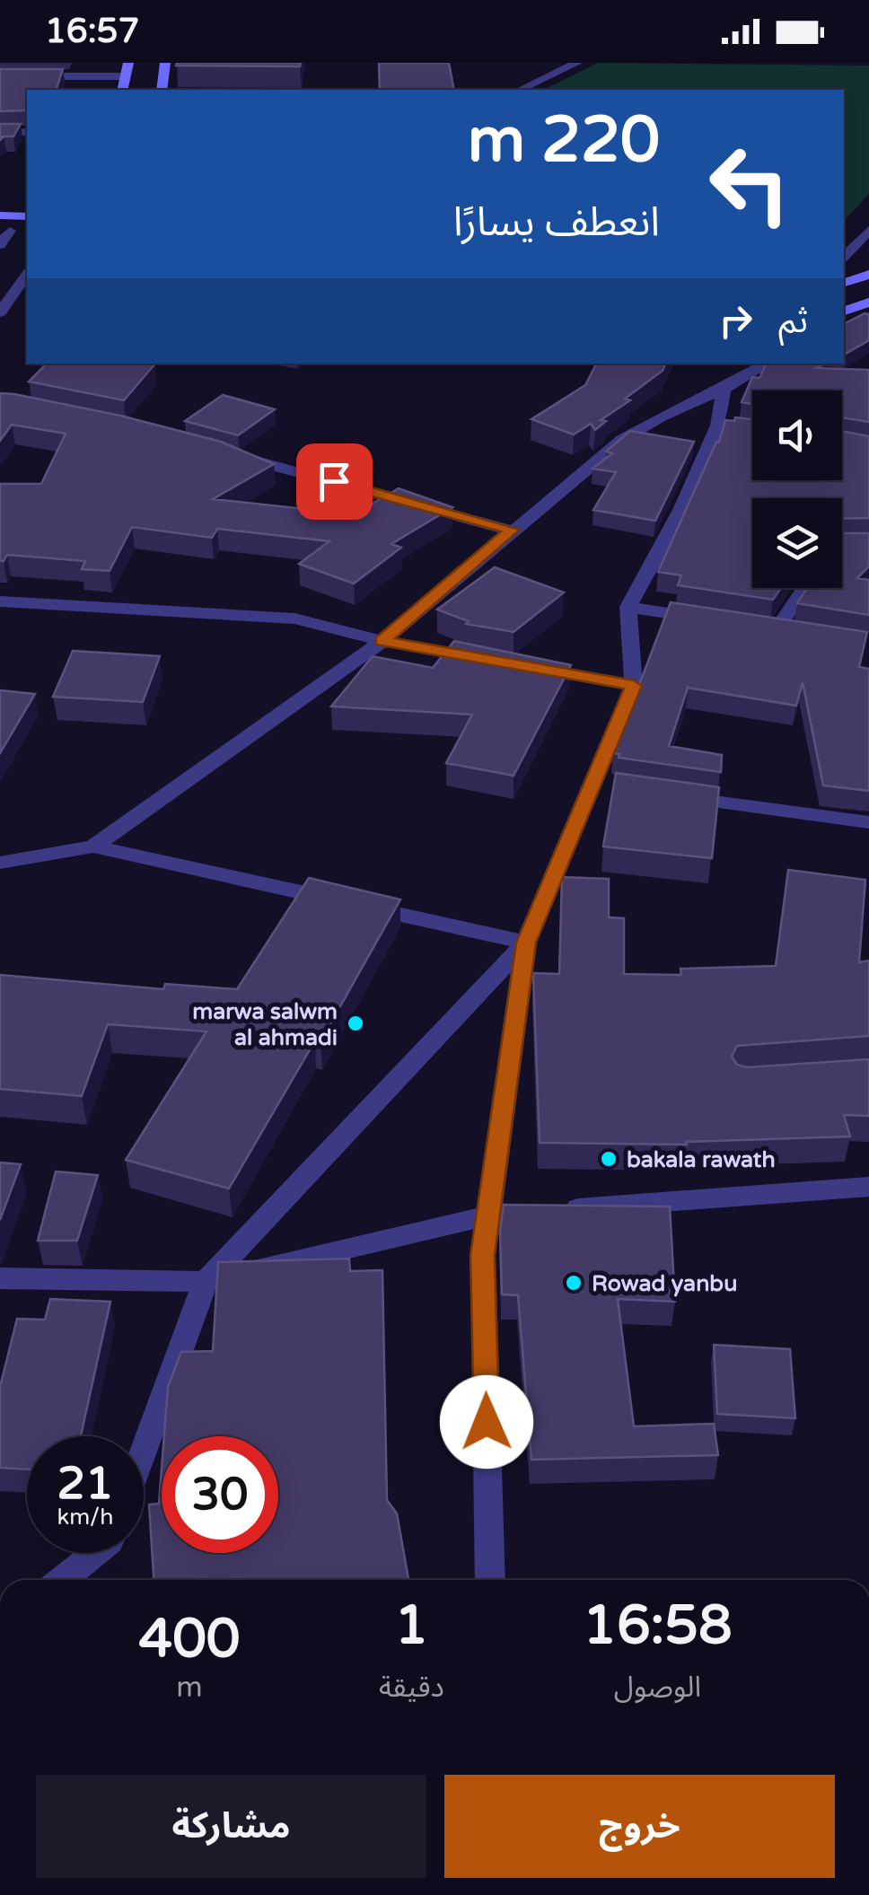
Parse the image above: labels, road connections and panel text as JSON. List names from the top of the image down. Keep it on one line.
{"places":["marwa salwm al ahmadi","bakala rawath","Rowad yanbu"],"page":{"status":"16:57","turn":["220 m","انعطف يسارًا"],"then":"ثم","speed":"21 km/h","limit":"30","eta":["16:58","الوصول","1","دقيقة","400","m"],"buttons":["خروج","مشاركة"]}}
